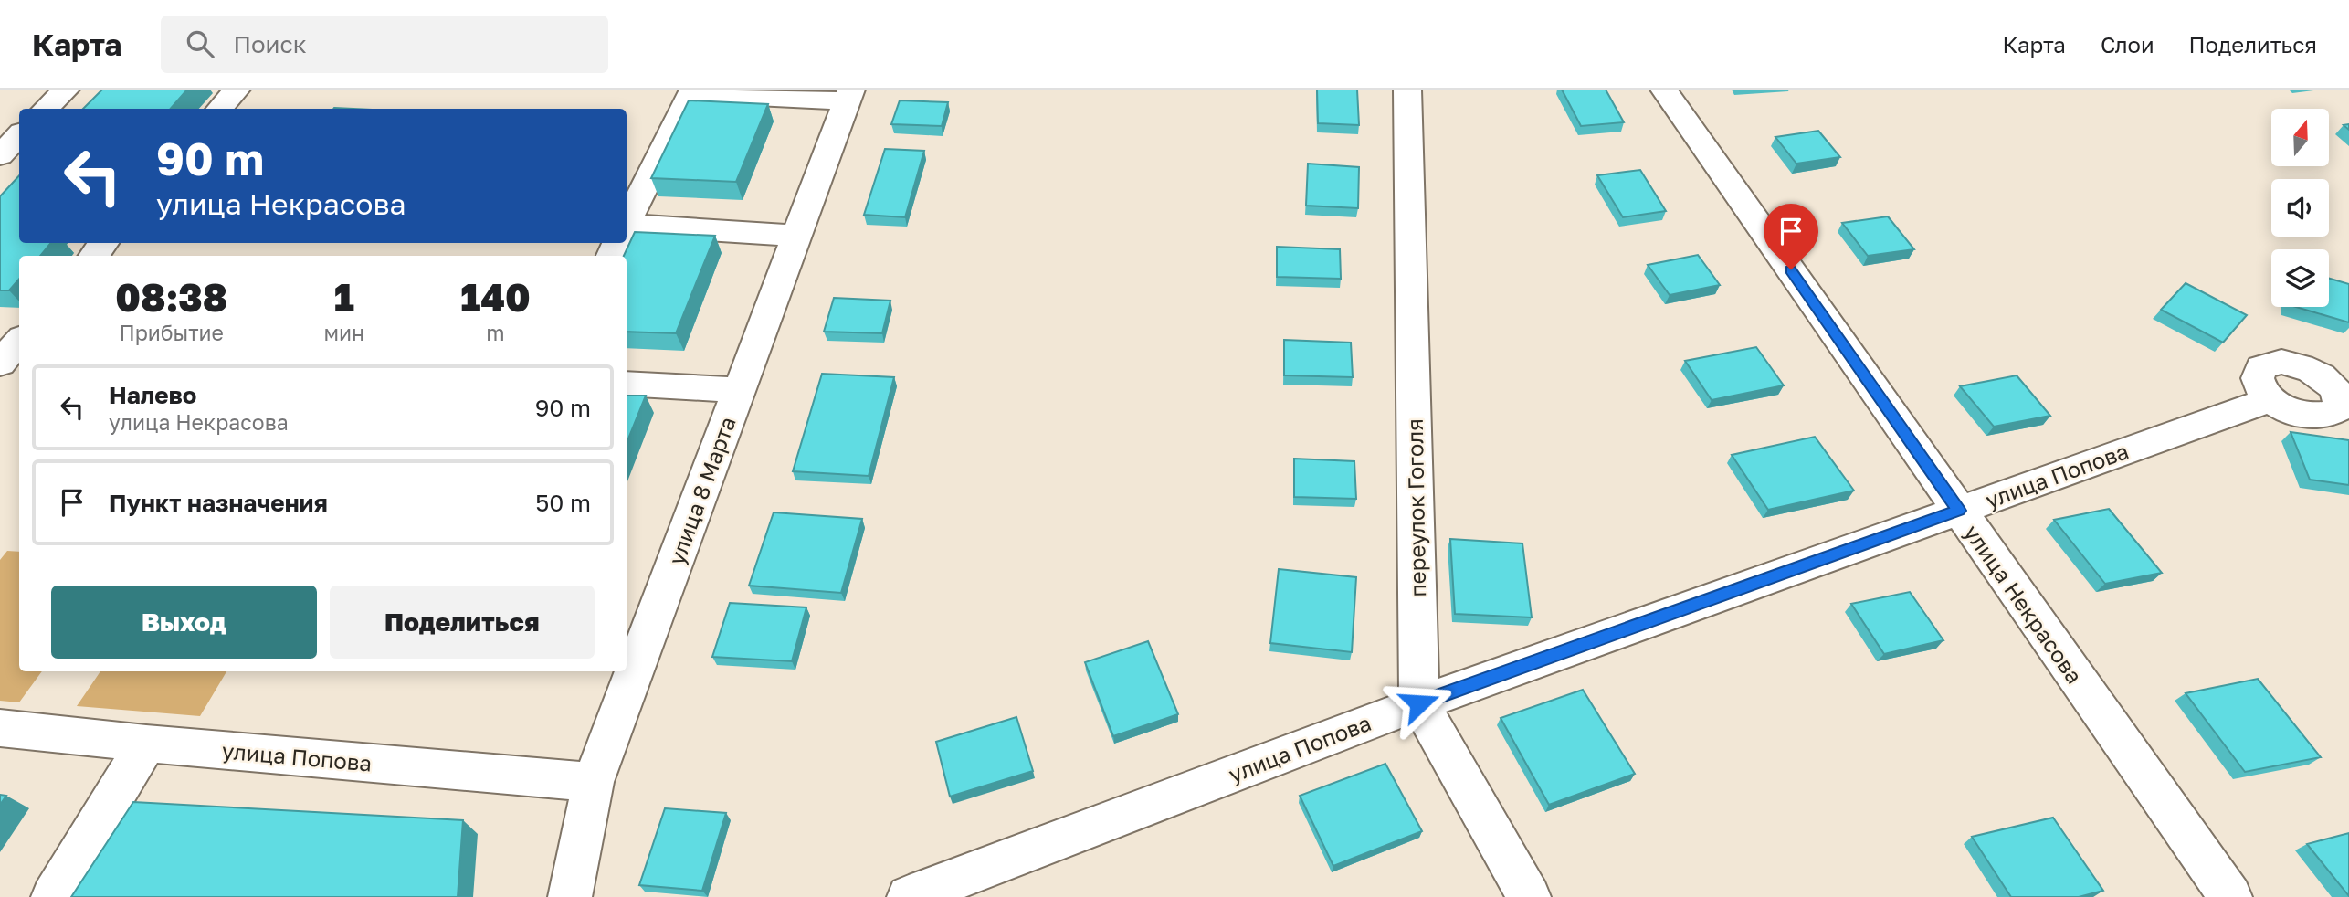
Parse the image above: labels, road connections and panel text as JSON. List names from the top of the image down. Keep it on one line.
{"streets":{"street":["улица Попова","улица 8 Марта","переулок Гоголя","улица Некрасова"]},"crossings":[["улица Попова","улица 8 Марта"],["улица Попова","переулок Гоголя"],["улица Попова","улица Некрасова"]],"north":"top","page":{"header":"Карта","search":"Поиск","nav":["Карта","Слои","Поделиться"],"turn":["90 m","улица Некрасова"],"eta":["08:38","Прибытие","1","мин","140","m"],"list":[{"name":"Налево","note":"улица Некрасова","value":"90 m"},{"name":"Пункт назначения","value":"50 m"}],"buttons":["Выход","Поделиться"]}}
